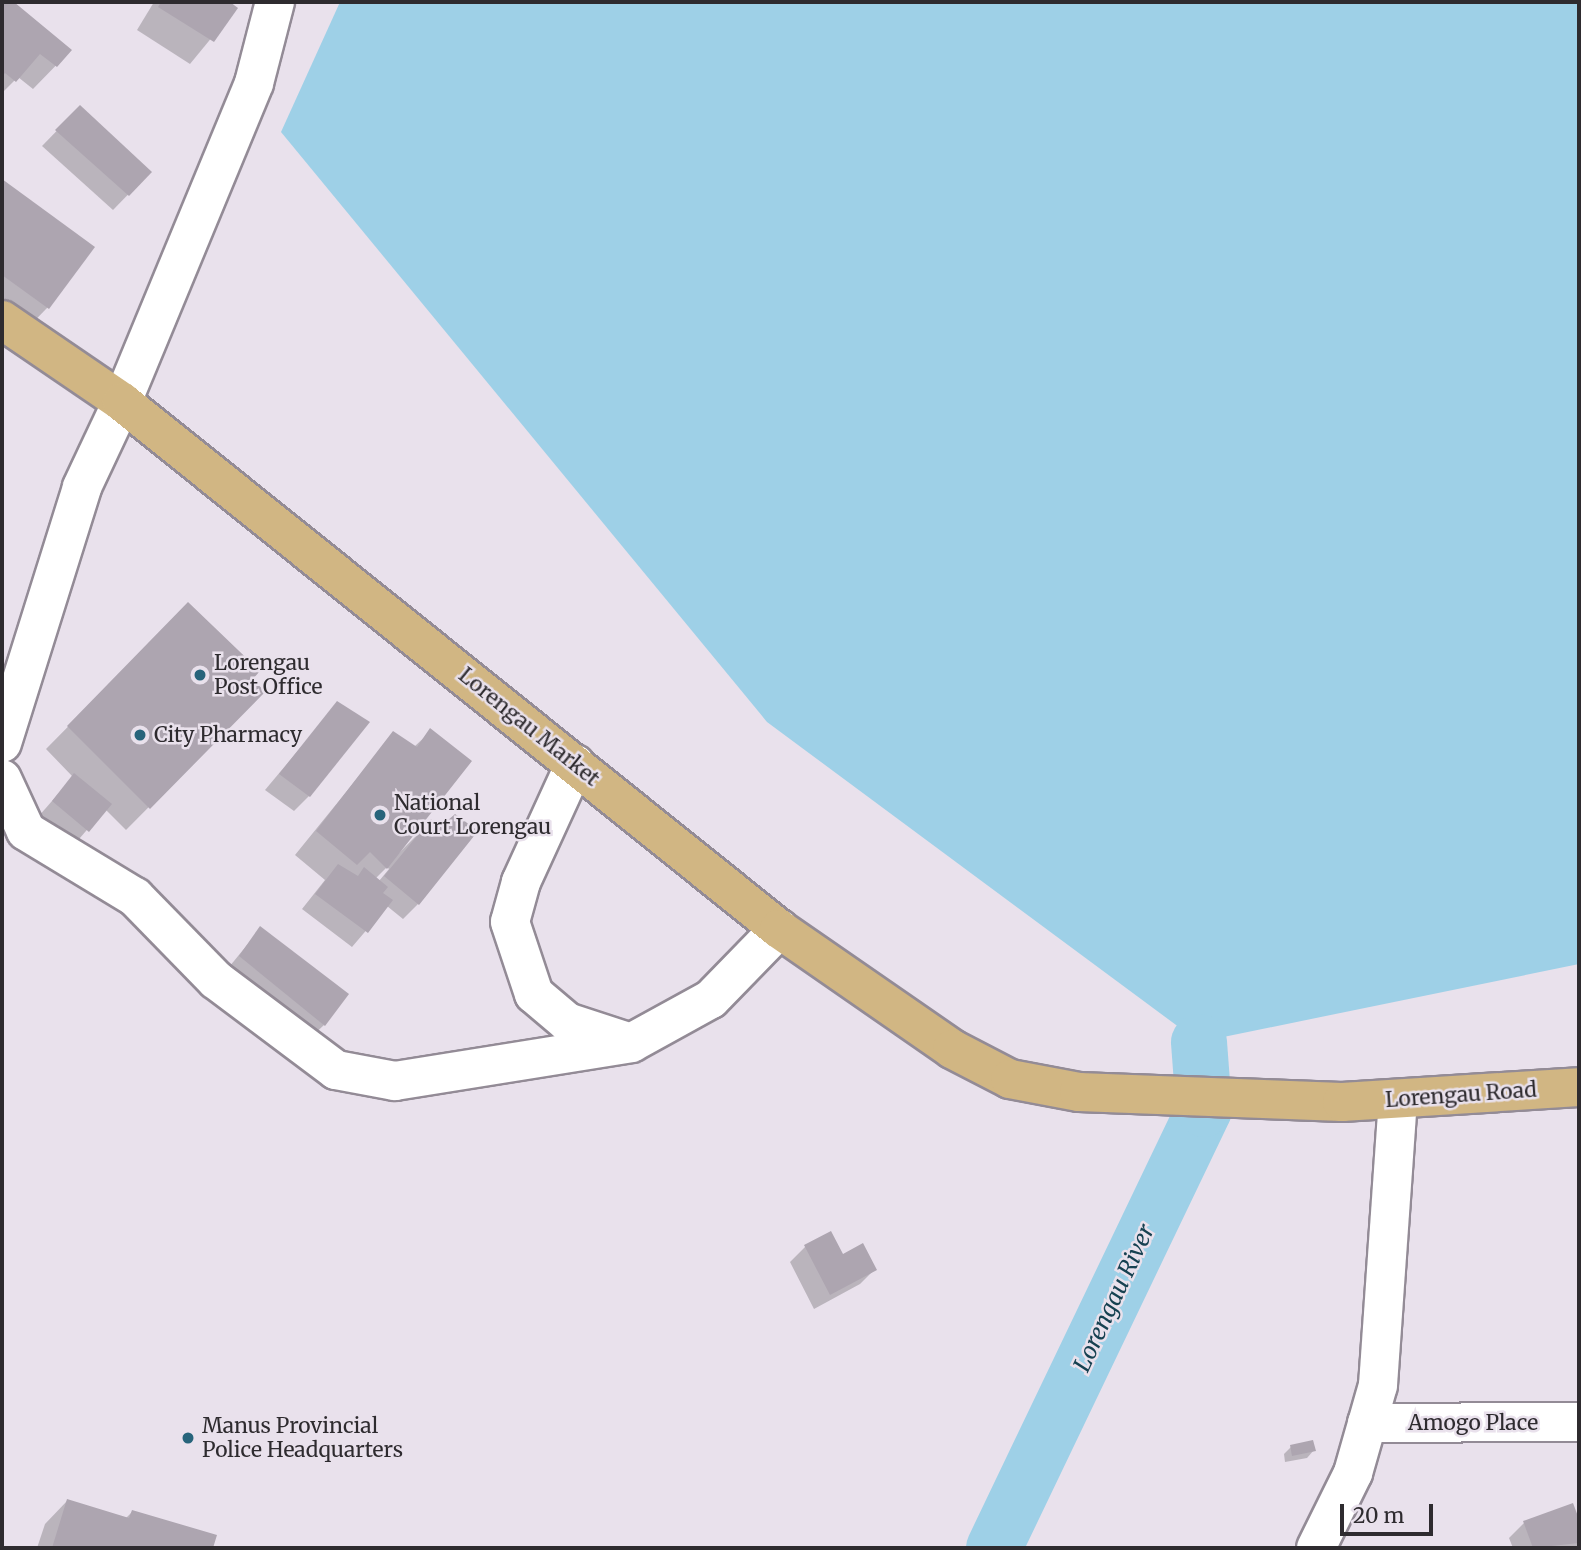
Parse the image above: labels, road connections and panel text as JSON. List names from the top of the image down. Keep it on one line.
{"streets":{"main road":["Lorengau Market","Lorengau Road"],"street":["Amogo Place"]},"crossings":[["Lorengau Market","Lorengau Road"]],"water":["Lorengau River"],"places":["Lorengau Post Office","City Pharmacy","National Court Lorengau","Manus Provincial Police Headquarters"],"scale_bar":"20 m"}
